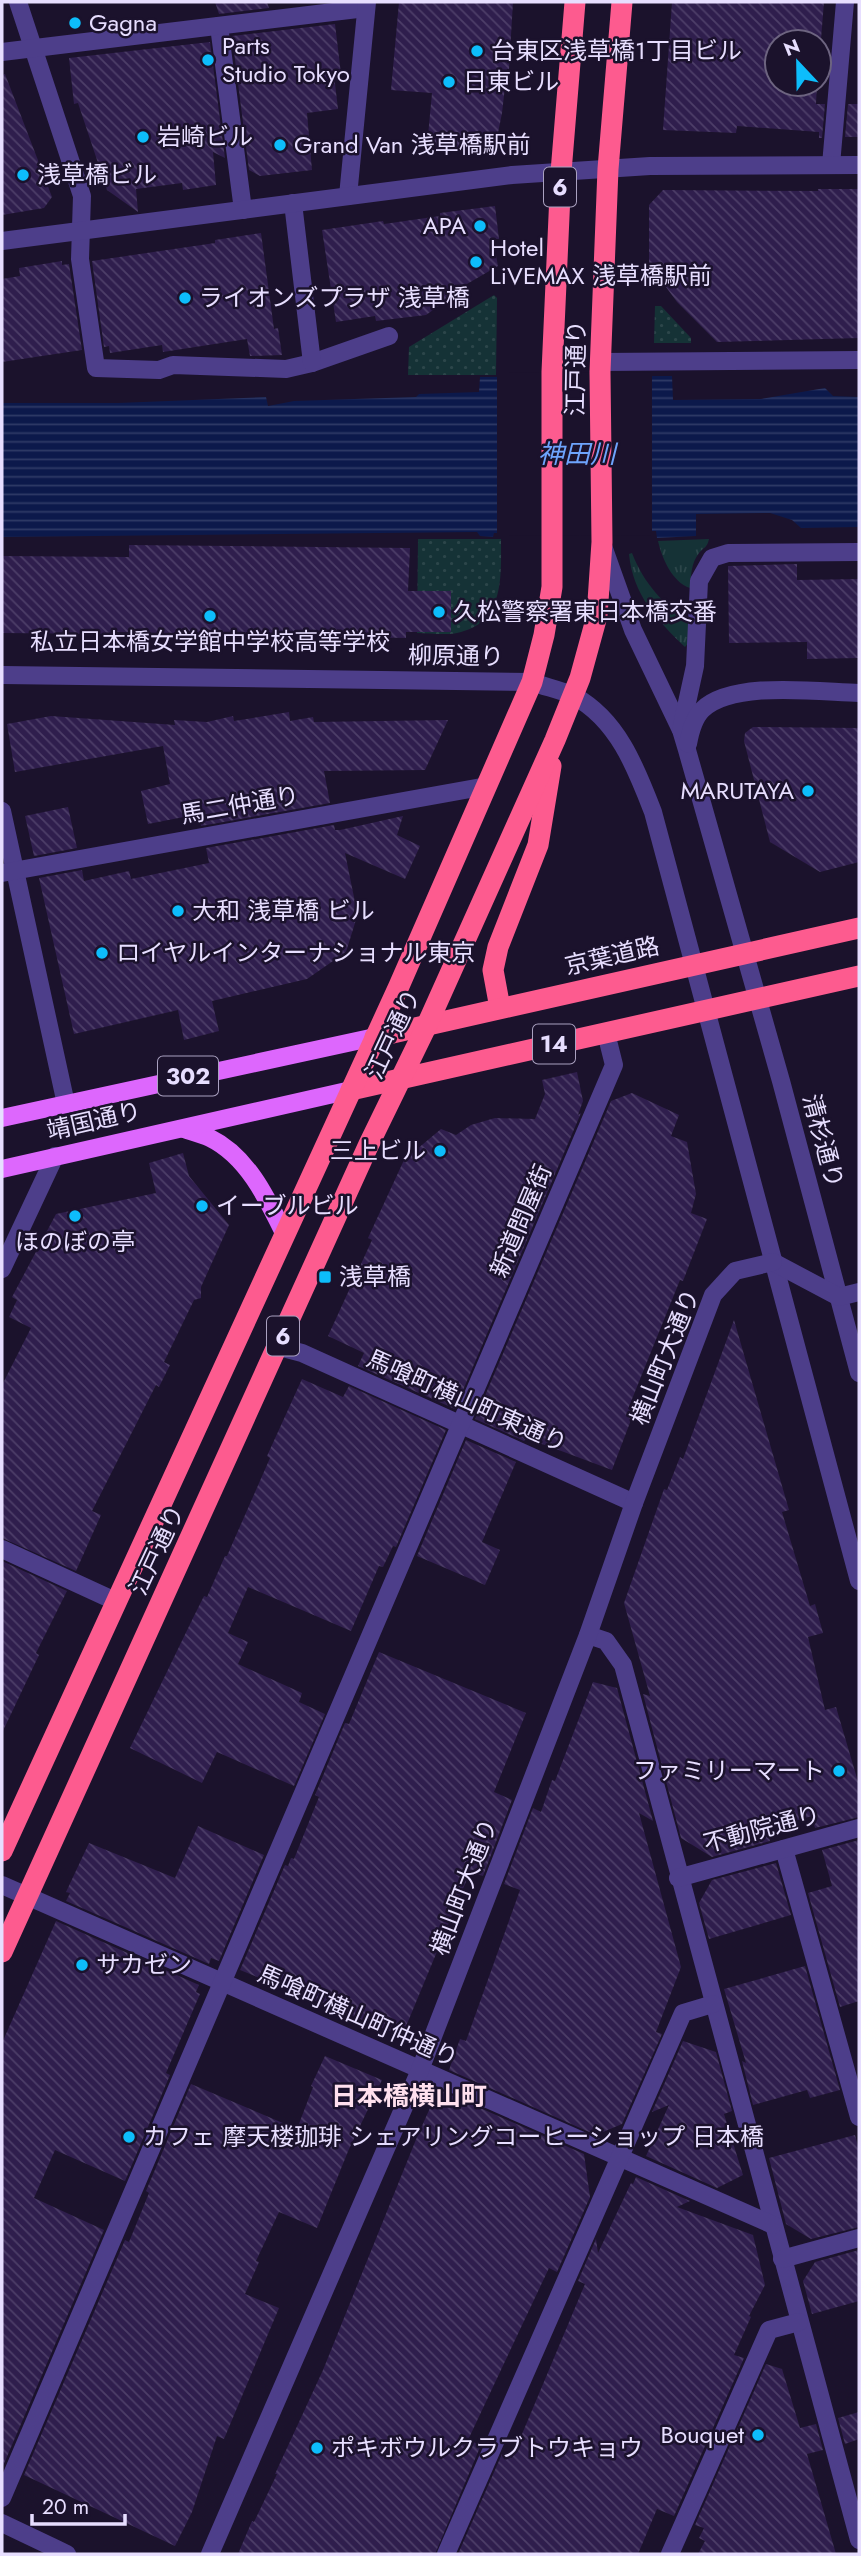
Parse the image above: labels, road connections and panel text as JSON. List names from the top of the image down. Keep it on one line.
{"streets":{"highway":["6","江戸通り","京葉道路","14","靖国通り"],"main road":["302"],"street":["柳原通り","馬二仲通り","清杉通り","新道問屋街","横山町大通り","馬喰町横山町東通り","不動院通り","馬喰町横山町仲通り"]},"crossings":[["江戸通り","柳原通り"],["江戸通り","馬二仲通り"],["江戸通り","京葉道路"],["江戸通り","14"],["江戸通り","靖国通り"],["江戸通り","清杉通り"],["江戸通り","馬喰町横山町東通り"],["江戸通り","馬喰町横山町仲通り"],["柳原通り","京葉道路"],["柳原通り","14"],["京葉道路","靖国通り"],["京葉道路","清杉通り"],["14","靖国通り"],["14","清杉通り"],["14","新道問屋街"],["新道問屋街","馬喰町横山町東通り"],["新道問屋街","馬喰町横山町仲通り"],["横山町大通り","馬喰町横山町東通り"],["横山町大通り","馬喰町横山町仲通り"]],"districts":["日本橋横山町"],"water":["神田川"],"places":{"other":["Gagna","台東区浅草橋1丁目ビル","Parts Studio Tokyo","日東ビル","岩崎ビル","Grand Van 浅草橋駅前","浅草橋ビル","APA","Hotel LiVEMAX 浅草橋駅前","ライオンズプラザ 浅草橋","久松警察署東日本橋交番","私立日本橋女学館中学校高等学校","MARUTAYA","大和 浅草橋 ビル","ロイヤルインターナショナル東京","三上ビル","イーブルビル","ほのぼの亭","ファミリーマート","サカゼン","カフェ 摩天楼珈琲 シェアリングコーヒーショップ 日本橋","Bouquet","ポキボウルクラブトウキョウ"],"transit":["浅草橋"]},"scale_bar":"20 m","north":"top"}
